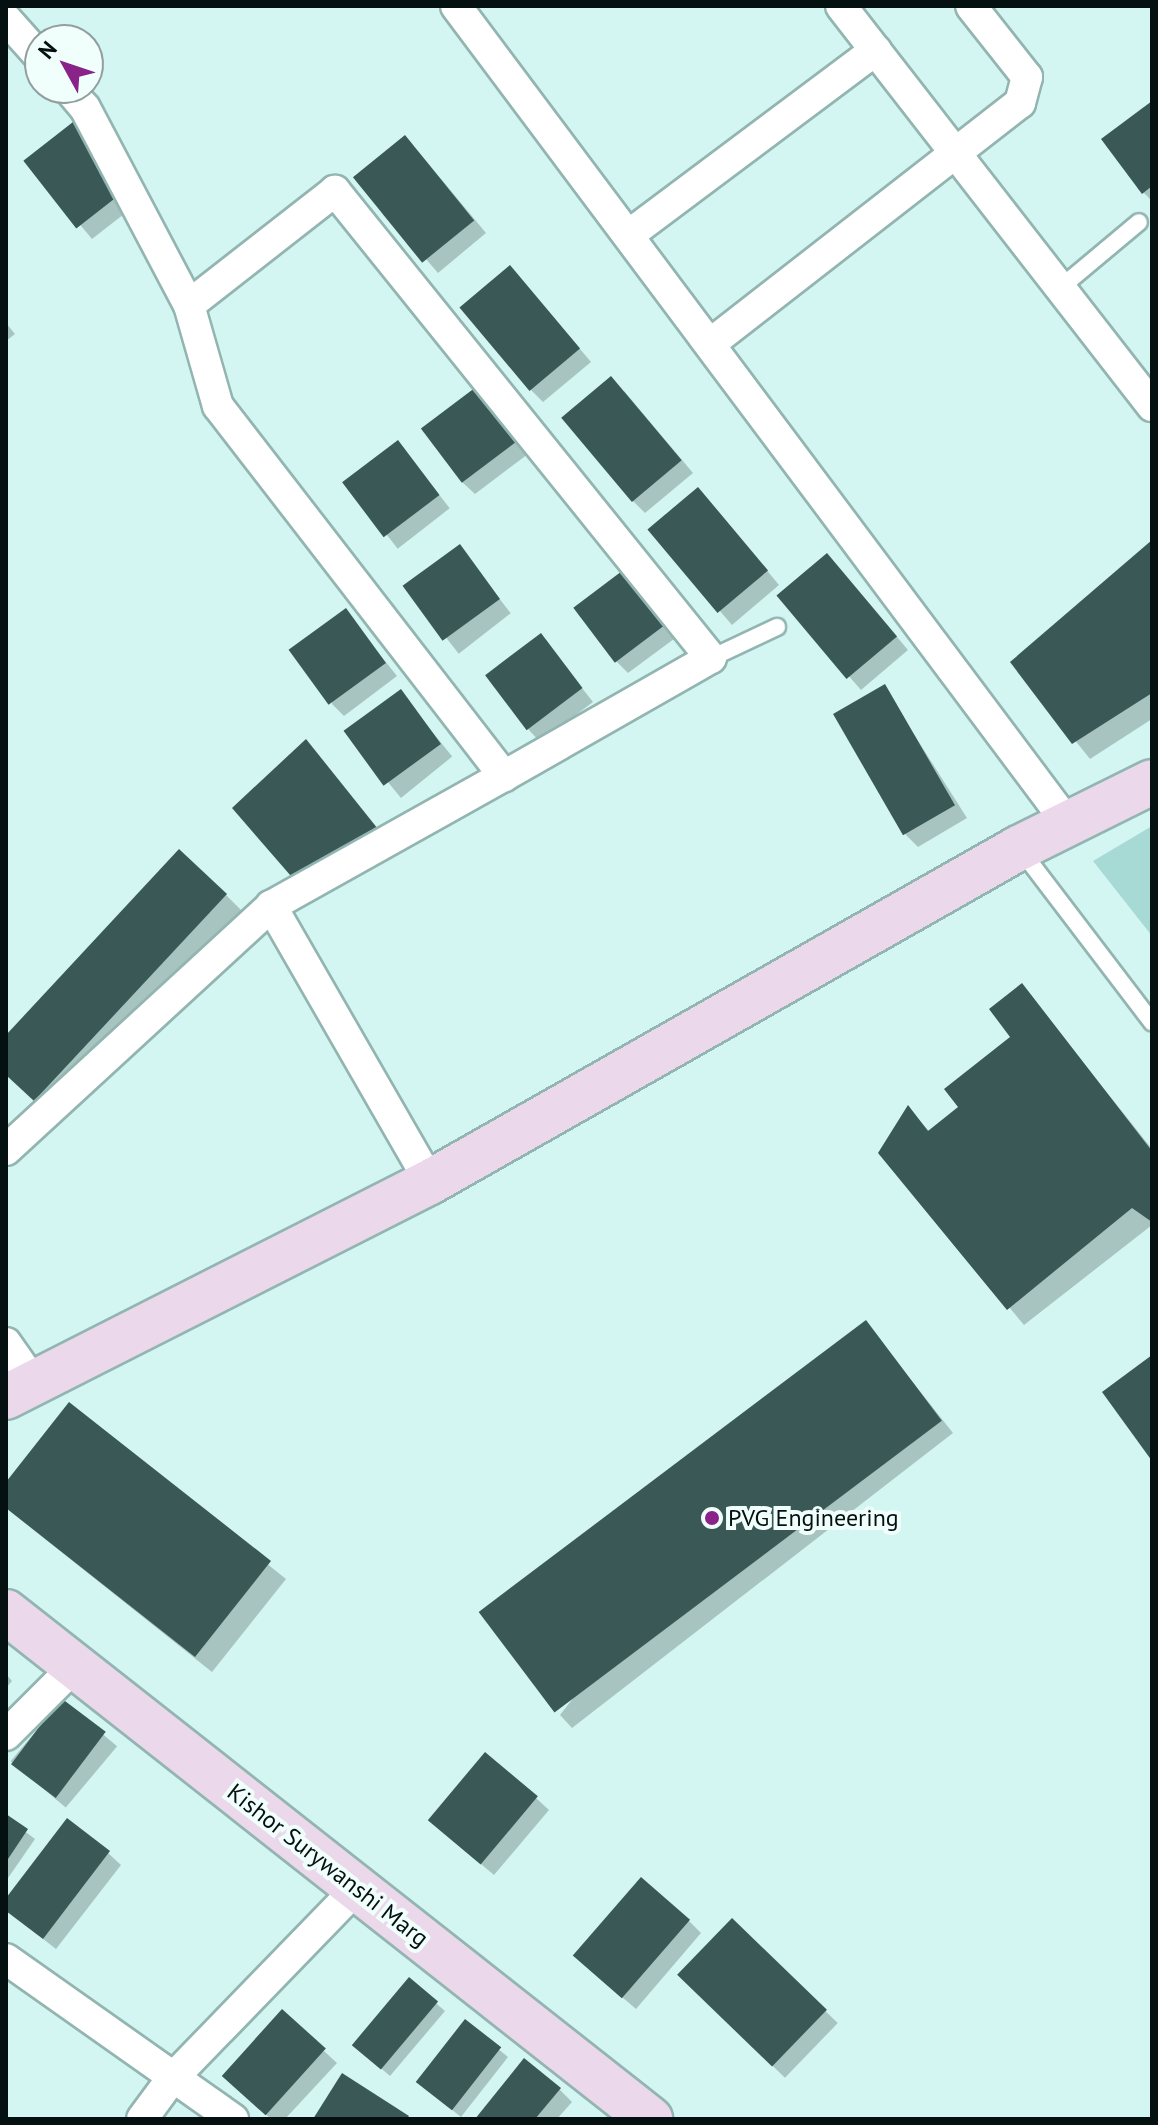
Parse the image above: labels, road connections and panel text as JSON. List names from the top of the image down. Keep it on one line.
{"streets":{"street":["Kishor Surywanshi Marg"]},"places":["PVG Engineering"],"north":"top left"}
